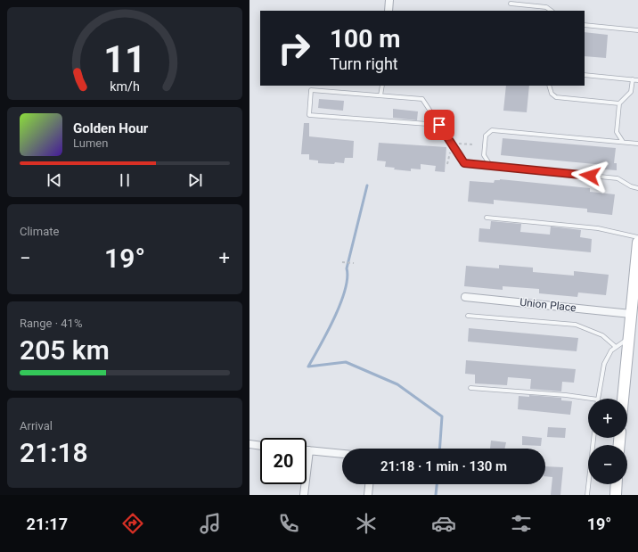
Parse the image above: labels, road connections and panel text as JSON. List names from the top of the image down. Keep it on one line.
{"streets":{"street":["Union Place"]},"page":{"turn":["100 m","Turn right"],"song":["Golden Hour","Lumen"],"tile":["Climate",["Range · 41%","205 km"],["Arrival","21:18"]],"heat":["−","19°","+"],"map_buttons":["+","−"],"limit":"20","trip":"21:18 · 1 min · 130 m","tabs":["21:17","19°"],"gauge":["11","km/h"]}}
